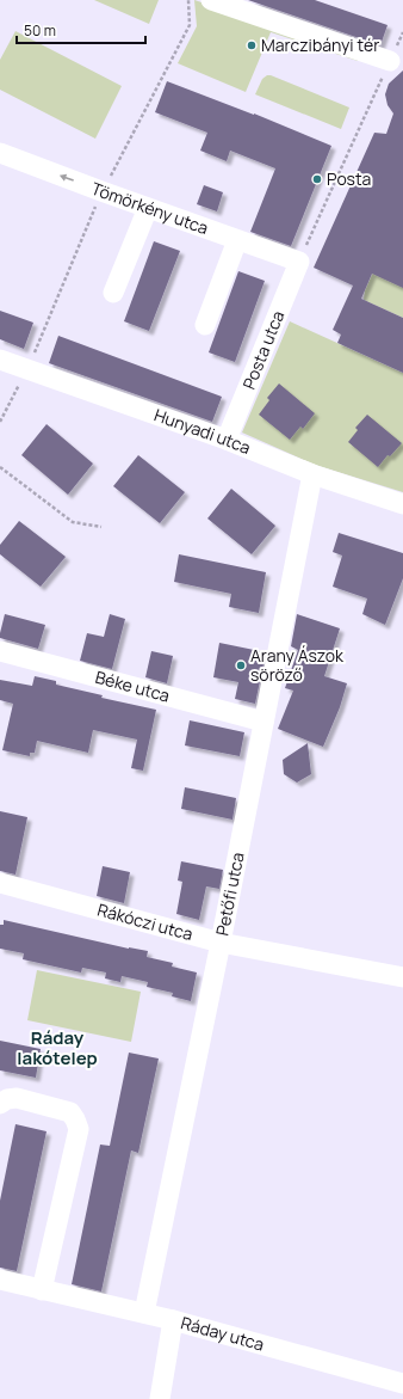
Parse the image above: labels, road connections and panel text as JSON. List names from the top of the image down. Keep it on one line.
{"streets":{"street":["Tömörkény utca","Posta utca","Hunyadi utca","Béke utca","Petőfi utca","Rákóczi utca","Ráday utca"]},"crossings":[["Tömörkény utca","Posta utca"],["Posta utca","Hunyadi utca"],["Hunyadi utca","Petőfi utca"],["Béke utca","Petőfi utca"],["Petőfi utca","Rákóczi utca"],["Petőfi utca","Ráday utca"]],"one_way":["Tömörkény utca"],"districts":["Ráday lakótelep"],"places":["Marczibányi tér","Posta","Arany Ászok söröző"],"scale_bar":"50 m"}
